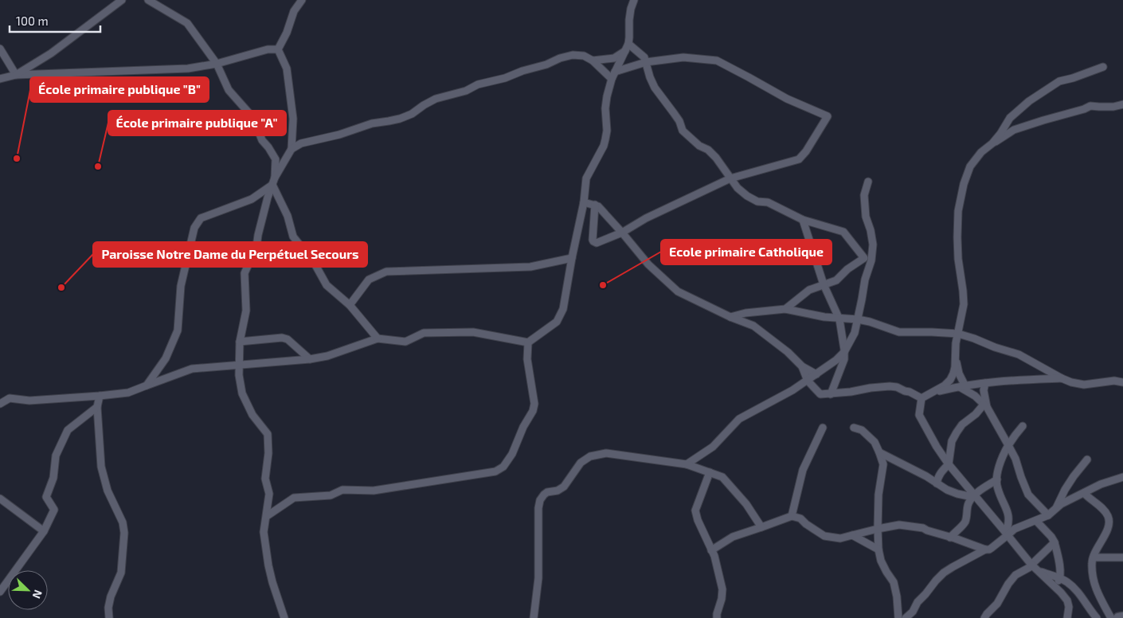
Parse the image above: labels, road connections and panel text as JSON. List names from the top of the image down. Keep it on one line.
{"places":["École primaire publique \"B\"","École primaire publique \"A\"","Ecole primaire Catholique","Paroisse Notre Dame du Perpétuel Secours"],"scale_bar":"100 m","north":"bottom right"}
